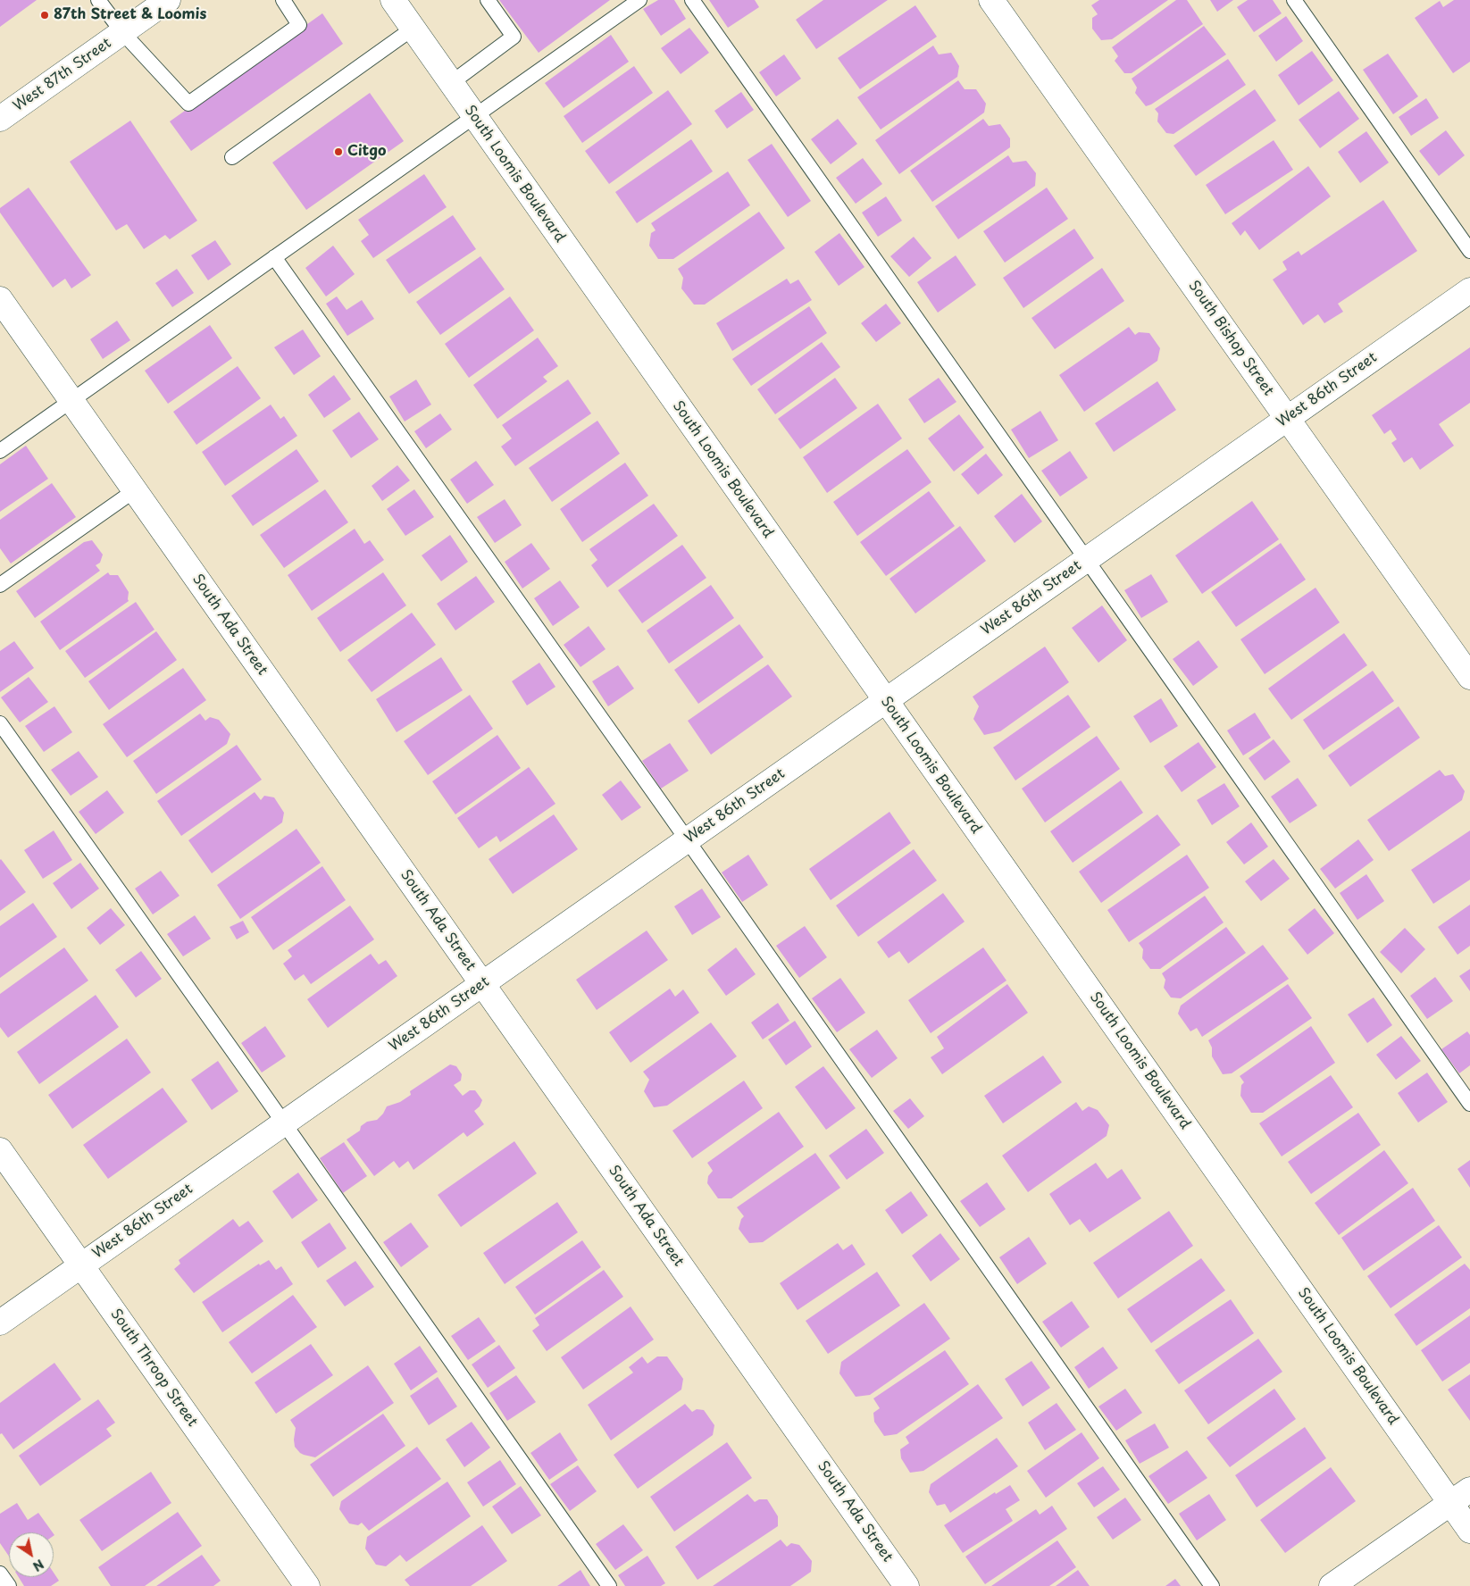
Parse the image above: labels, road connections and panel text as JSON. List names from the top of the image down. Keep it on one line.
{"streets":{"street":["West 87th Street","South Loomis Boulevard","South Bishop Street","West 86th Street","South Ada Street","South Throop Street"]},"crossings":[["South Loomis Boulevard","West 86th Street"],["South Bishop Street","West 86th Street"],["West 86th Street","South Ada Street"],["West 86th Street","South Throop Street"]],"places":["87th Street & Loomis","Citgo"],"north":"bottom right"}
